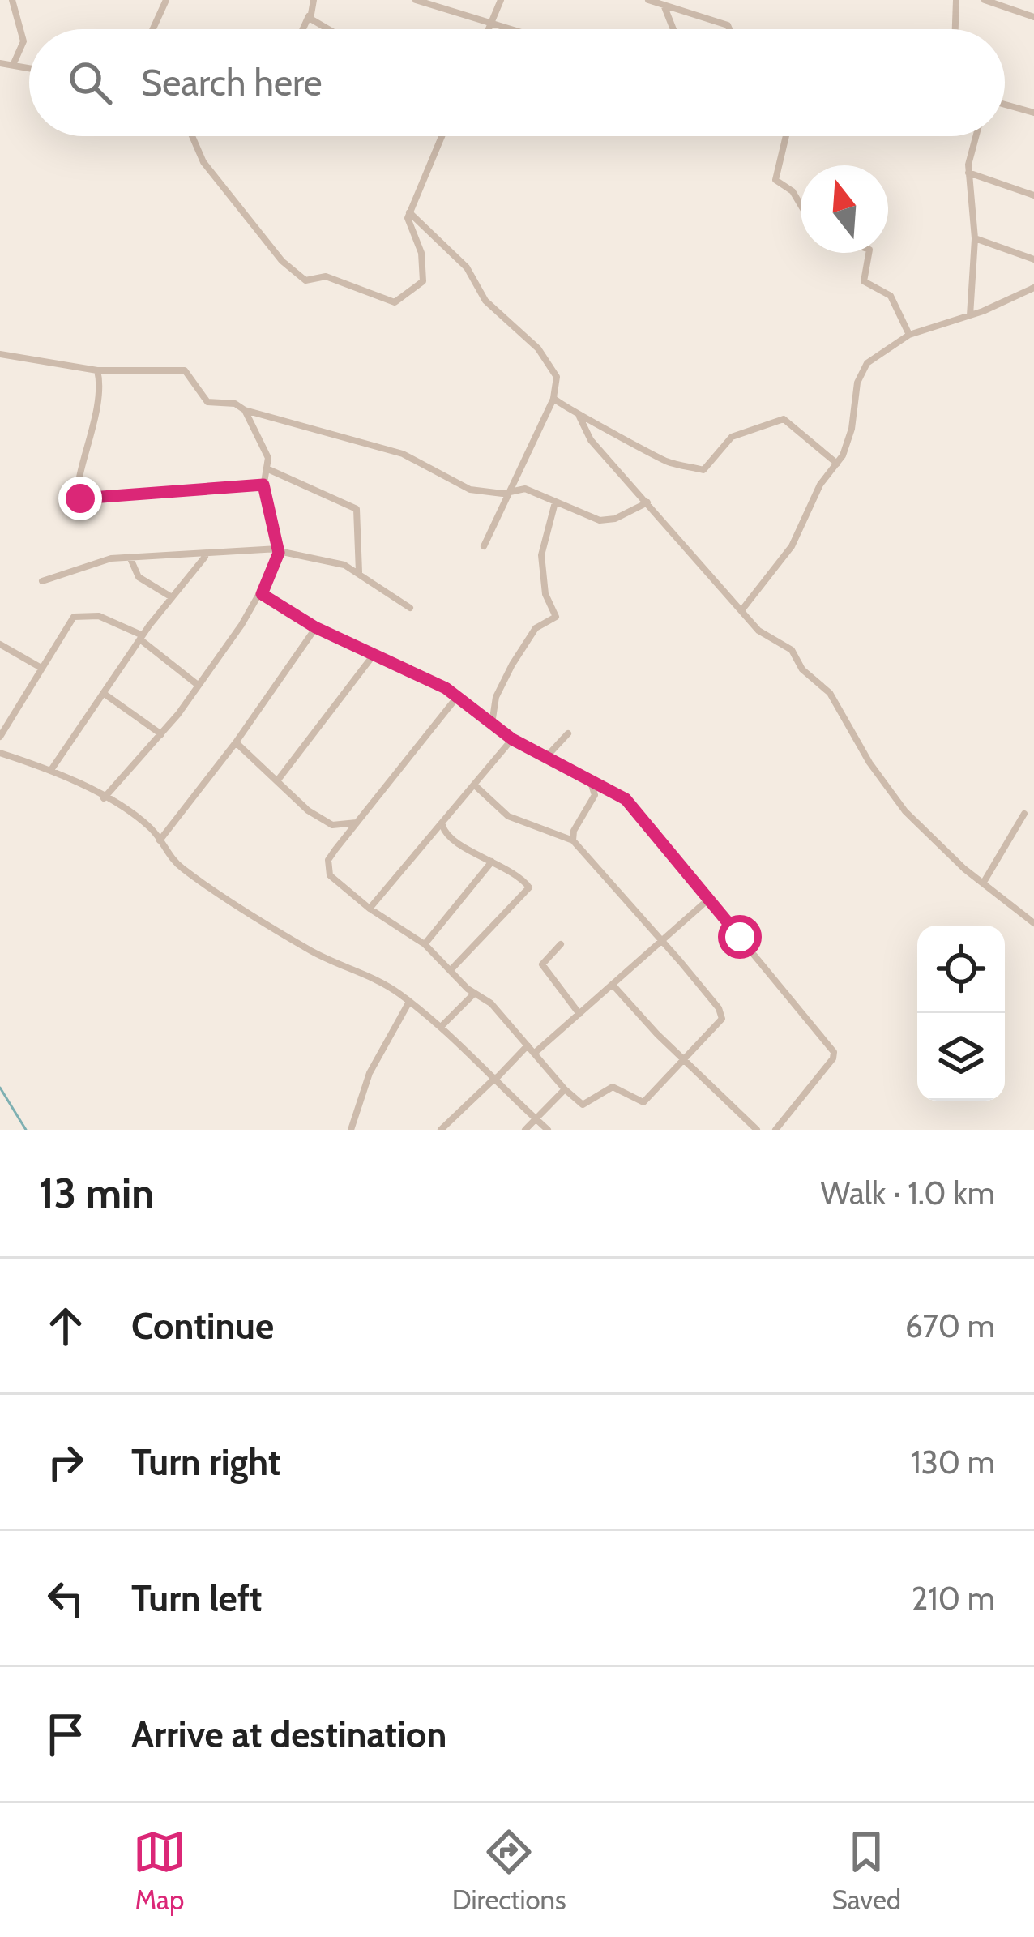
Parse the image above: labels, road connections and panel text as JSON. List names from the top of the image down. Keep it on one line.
{"north":"top","page":{"search":"Search here","heading":["13 min","Walk · 1.0 km"],"list":[["Continue","670 m"],["Turn right","130 m"],["Turn left","210 m"],"Arrive at destination"],"nav":["Map","Directions","Saved"]}}
